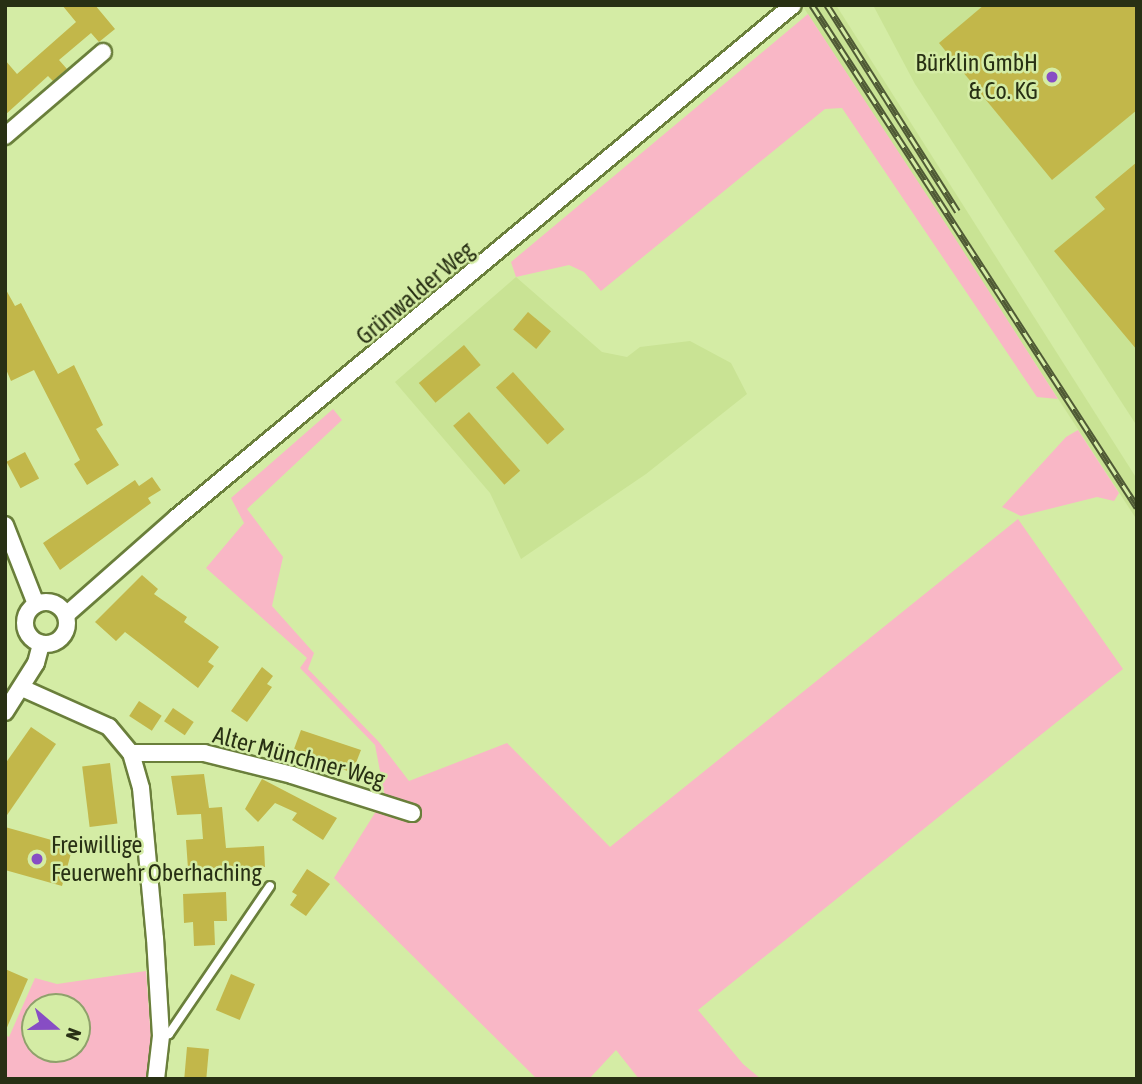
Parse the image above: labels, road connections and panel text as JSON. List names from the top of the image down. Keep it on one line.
{"streets":{"street":["Grünwalder Weg","Alter Münchner Weg"]},"places":["Bürklin GmbH & Co. KG","Freiwillige Feuerwehr Oberhaching"],"north":"right"}
